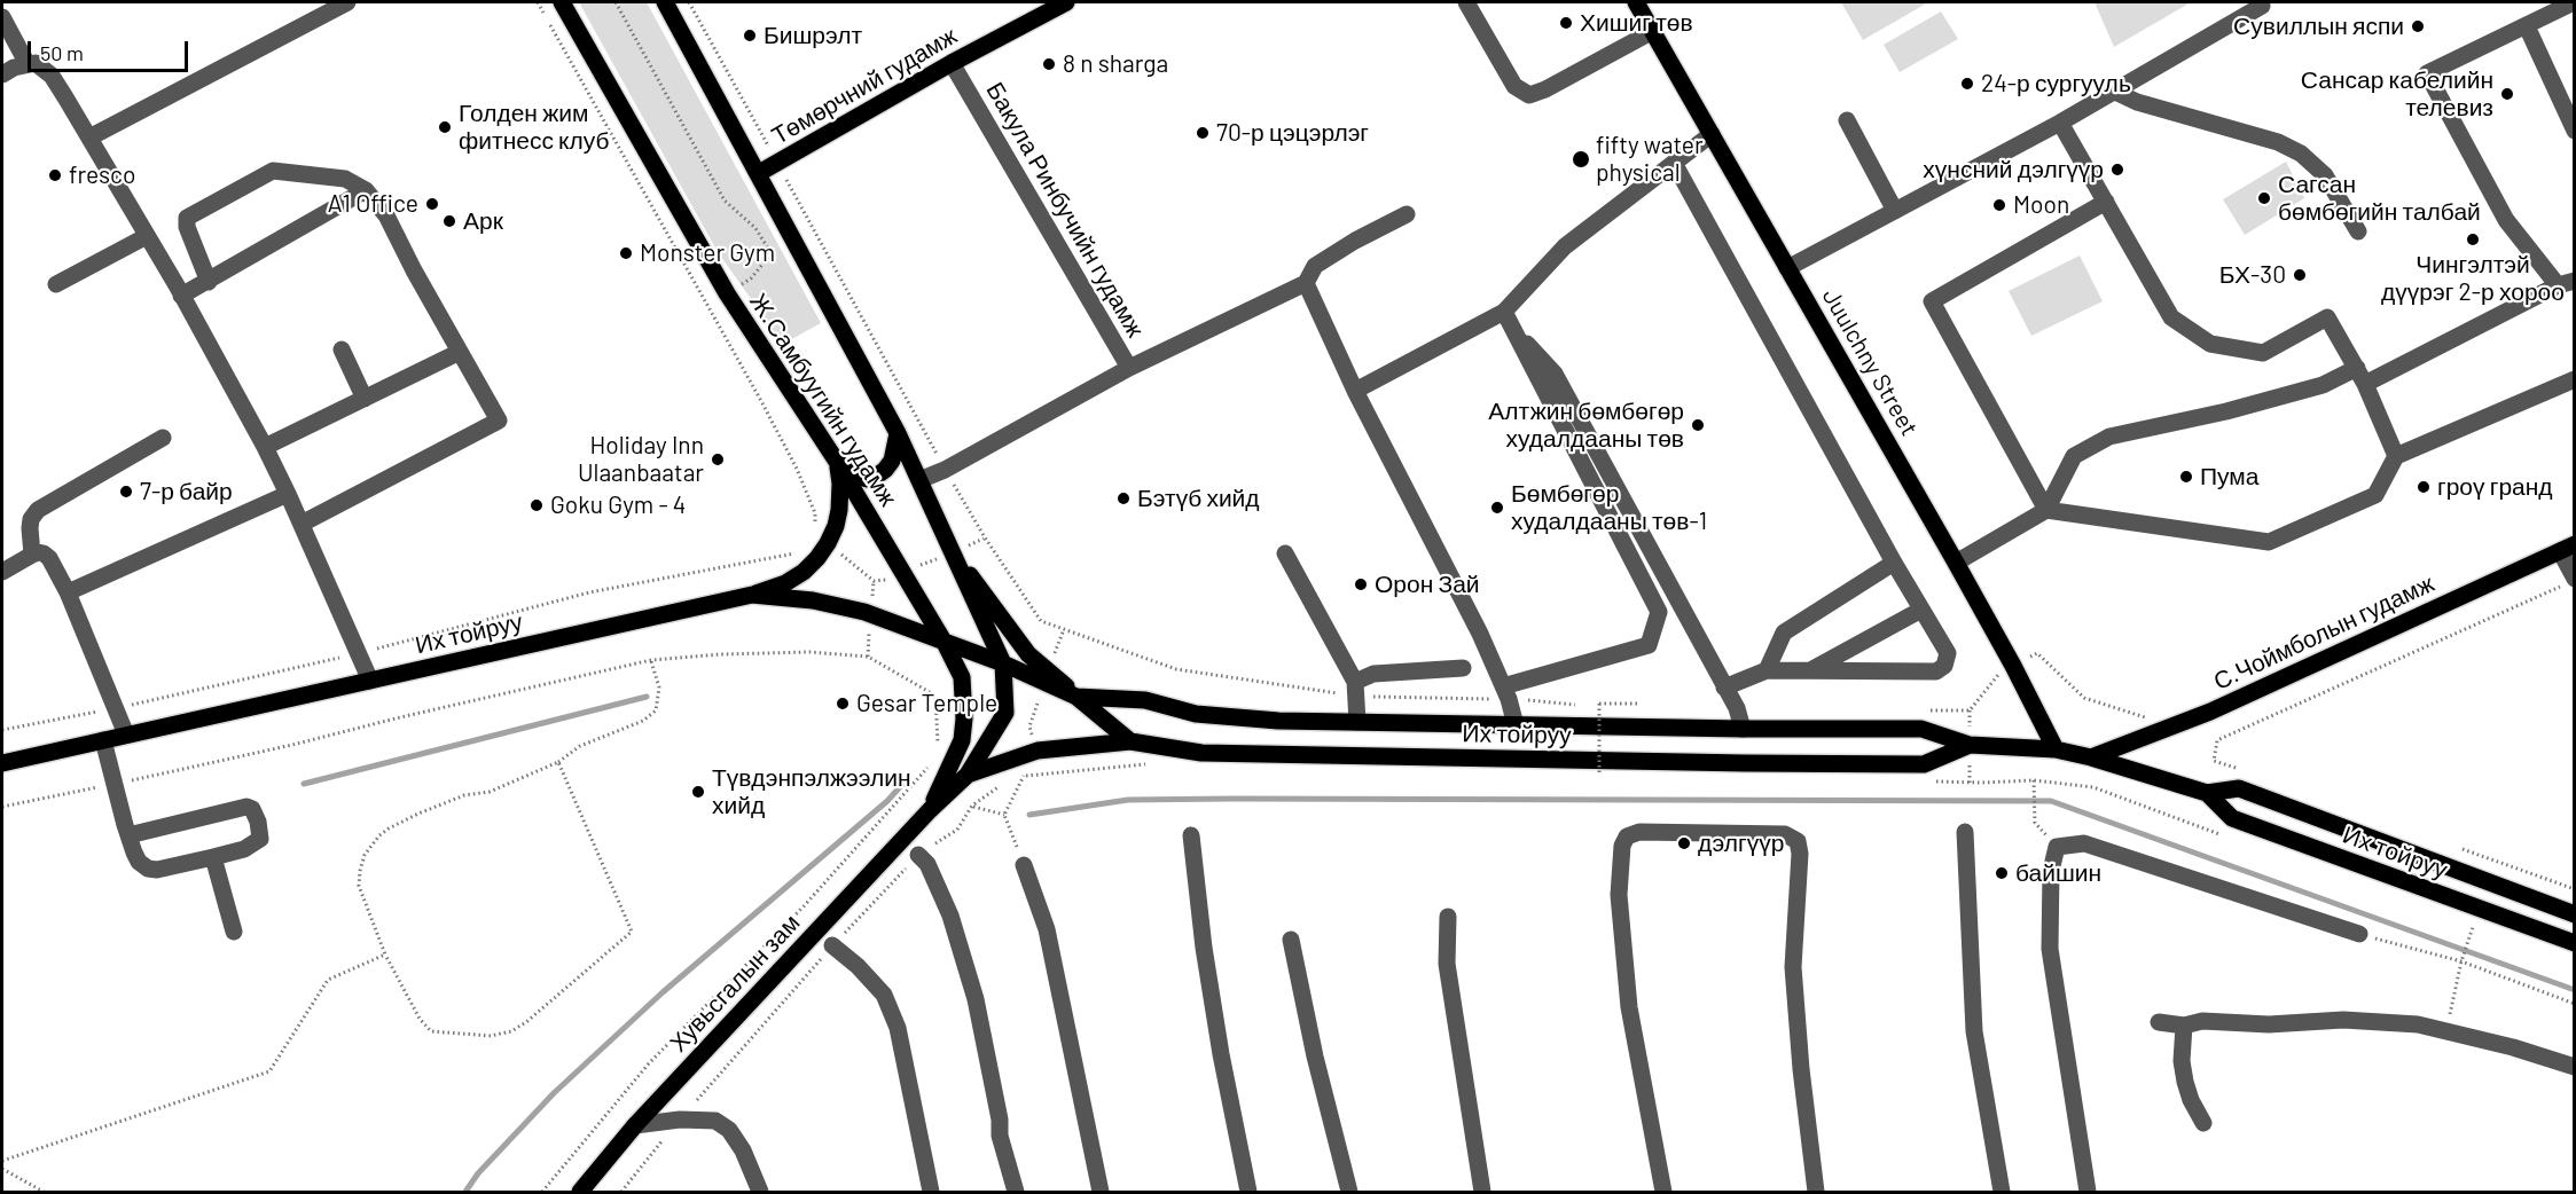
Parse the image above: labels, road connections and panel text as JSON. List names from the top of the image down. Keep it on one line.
{"streets":{"main road":["Төмөрчний гудамж","Juulchny Street","Ж.Самбуугийн гудамж","С.Чоймболын гудамж","Их тойруу","Хувьсгалын зам"],"street":["Бакула Ринбучийн гудамж"]},"crossings":[["Төмөрчний гудамж","Бакула Ринбучийн гудамж"],["Төмөрчний гудамж","Ж.Самбуугийн гудамж"],["Juulchny Street","Их тойруу"],["Ж.Самбуугийн гудамж","Их тойруу"],["Ж.Самбуугийн гудамж","Хувьсгалын зам"],["С.Чоймболын гудамж","Их тойруу"]],"places":["Хишиг төв","Сувиллын яспи","Бишрэлт","8 n sharga","24-р сургууль","Сансар кабелийн телевиз","Голден жим фитнесс клуб","70-р цэцэрлэг","fifty water physical","хүнсний дэлгүүр","fresco","Сагсан бөмбөгийн талбай","A1 Office","Moon","Арк","Чингэлтэй дүүрэг 2-р хороо","Monster Gym","БХ-30","Алтжин бөмбөгөр худалдааны төв","Holiday Inn Ulaanbaatar","Пума","гроү гранд","7-р байр","Бэтүб хийд","Goku Gym - 4","Бөмбөгөр худалдааны төв-1","Орон Зай","Gesar Temple","Түвдэнпэлжээлин хийд","дэлгүүр","байшин"],"scale_bar":"50 m"}
